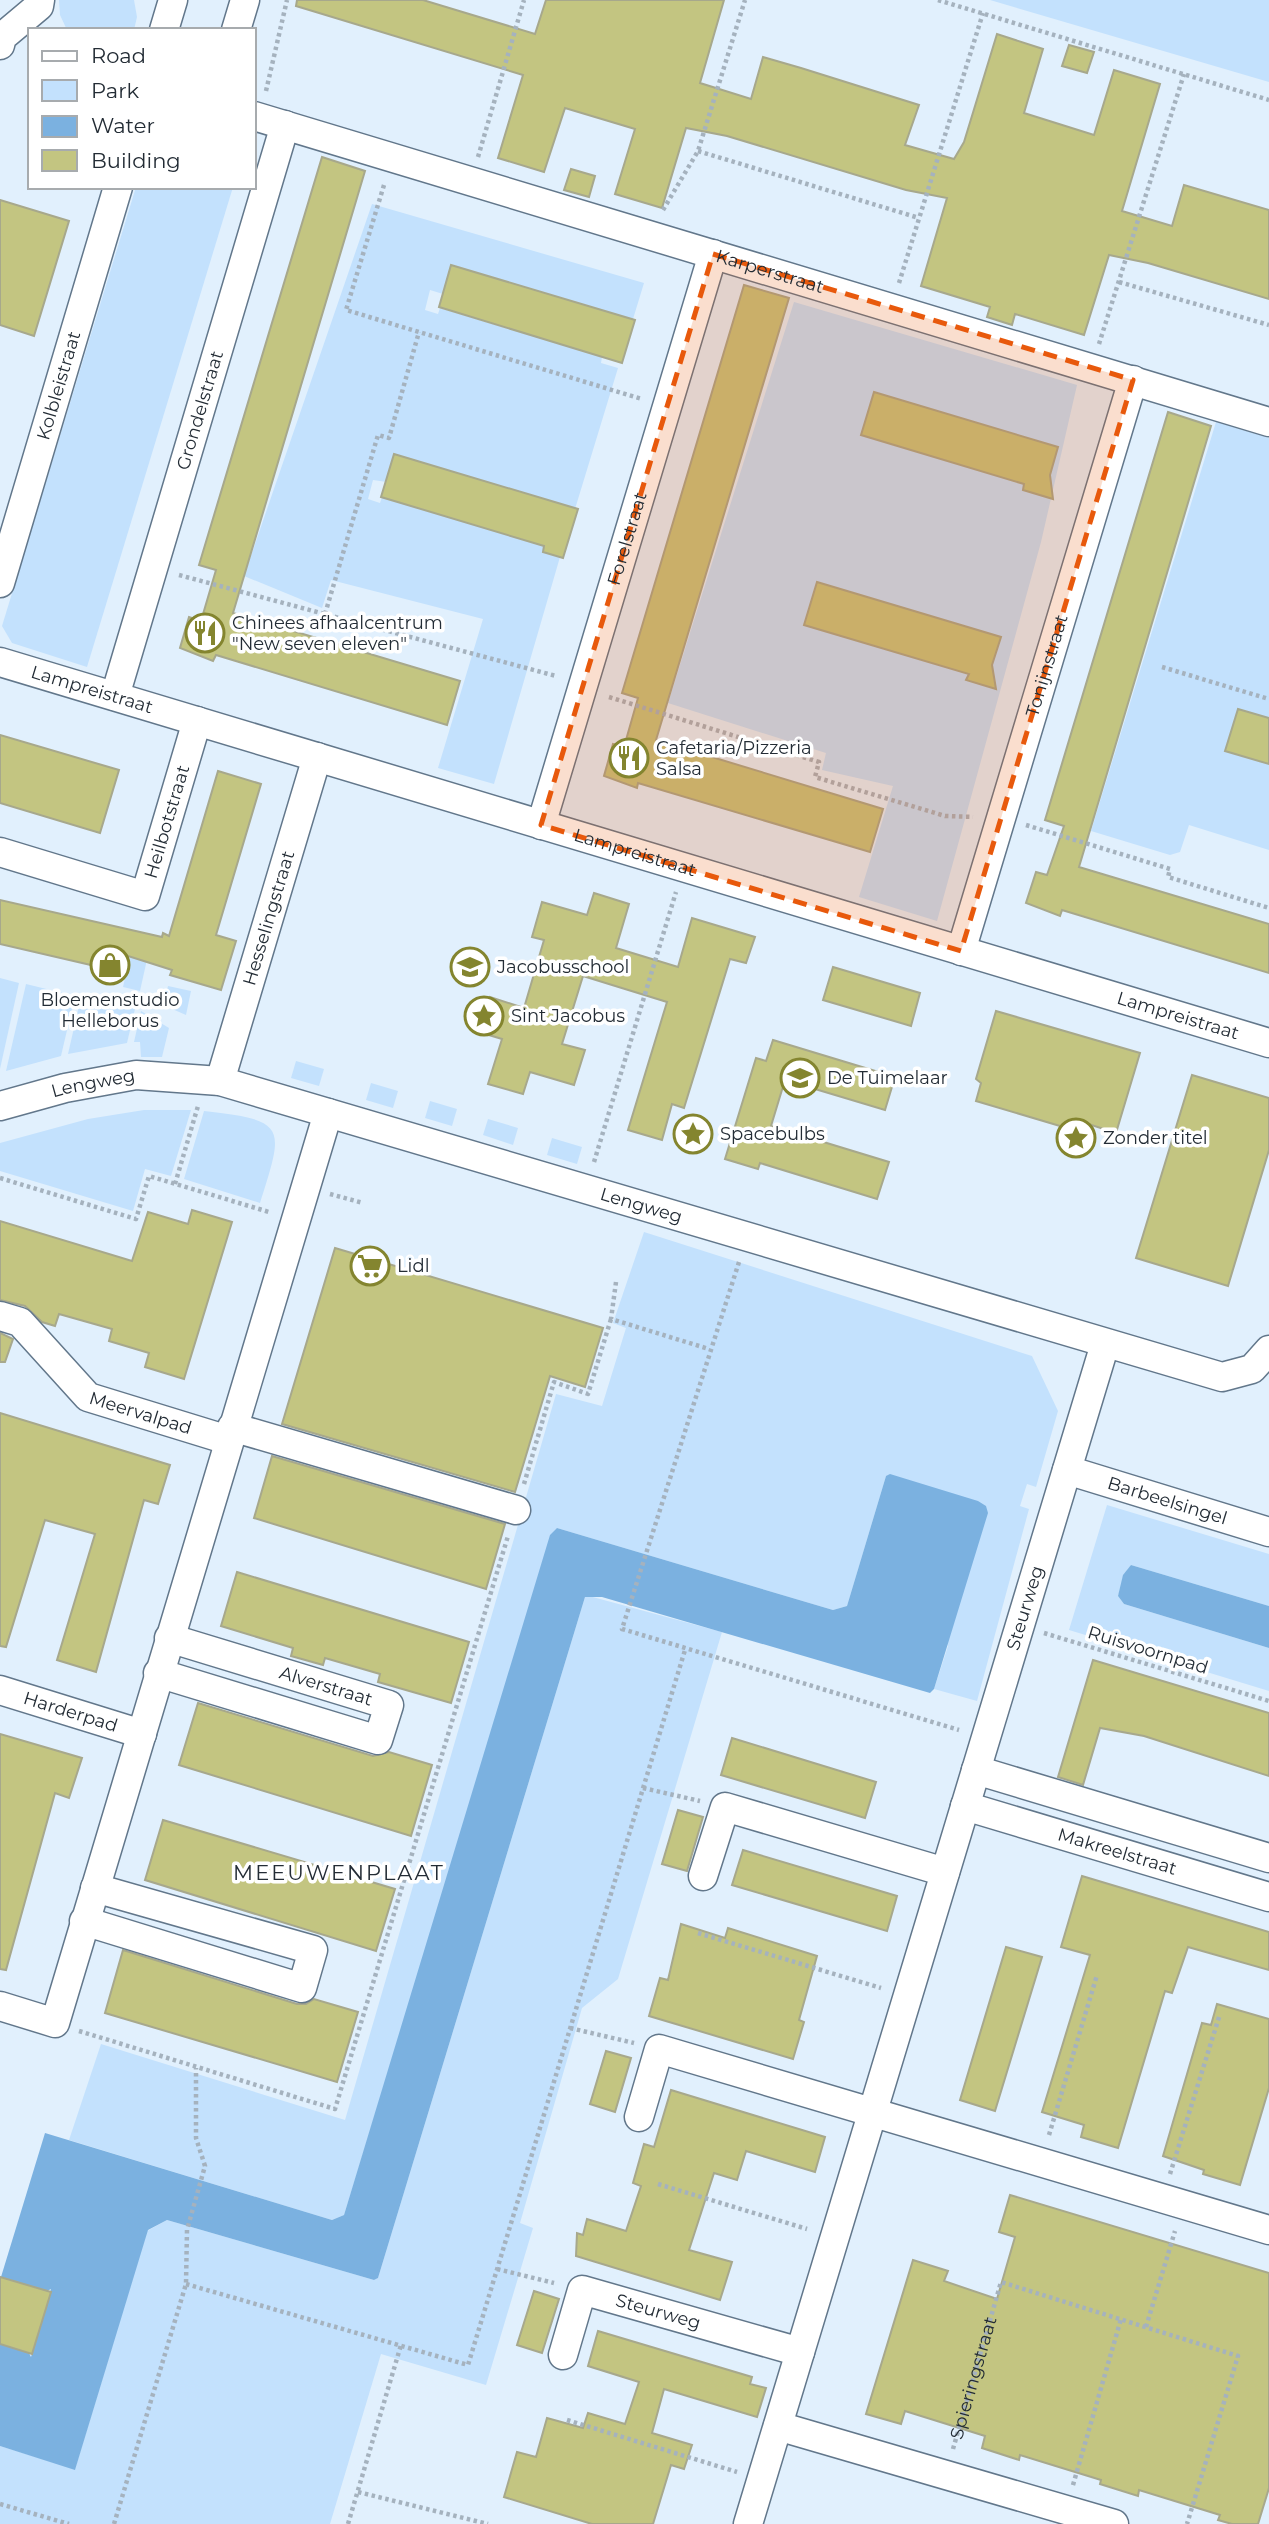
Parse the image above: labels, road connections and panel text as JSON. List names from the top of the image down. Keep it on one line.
{"streets":{"street":["Karperstraat","Kolbleistraat","Grondelstraat","Forelstraat","Tonijnstraat","Lampreistraat","Heilbotstraat","Hesselingstraat","Lengweg","Meervalpad","Barbeelsingel","Steurweg","Alverstraat","Harderpad","Makreelstraat"],"path":["Ruisvoornpad","Spieringstraat"]},"crossings":[["Karperstraat","Grondelstraat"],["Karperstraat","Forelstraat"],["Karperstraat","Tonijnstraat"],["Grondelstraat","Lampreistraat"],["Forelstraat","Lampreistraat"],["Tonijnstraat","Lampreistraat"],["Lampreistraat","Heilbotstraat"],["Lampreistraat","Hesselingstraat"],["Hesselingstraat","Lengweg"],["Lengweg","Steurweg"],["Barbeelsingel","Steurweg"],["Steurweg","Ruisvoornpad"],["Steurweg","Makreelstraat"]],"districts":["MEEUWENPLAAT"],"places":{"restaurant":["Chinees afhaalcentrum \"New seven eleven\"","Cafetaria/Pizzeria Salsa"],"shop":["Bloemenstudio Helleborus"],"school or university":["Jacobusschool","De Tuimelaar"],"place":["Sint Jacobus","Spacebulbs","Zonder titel"],"supermarket":["Lidl"]},"legend":["Road","Park","Water","Building"]}
